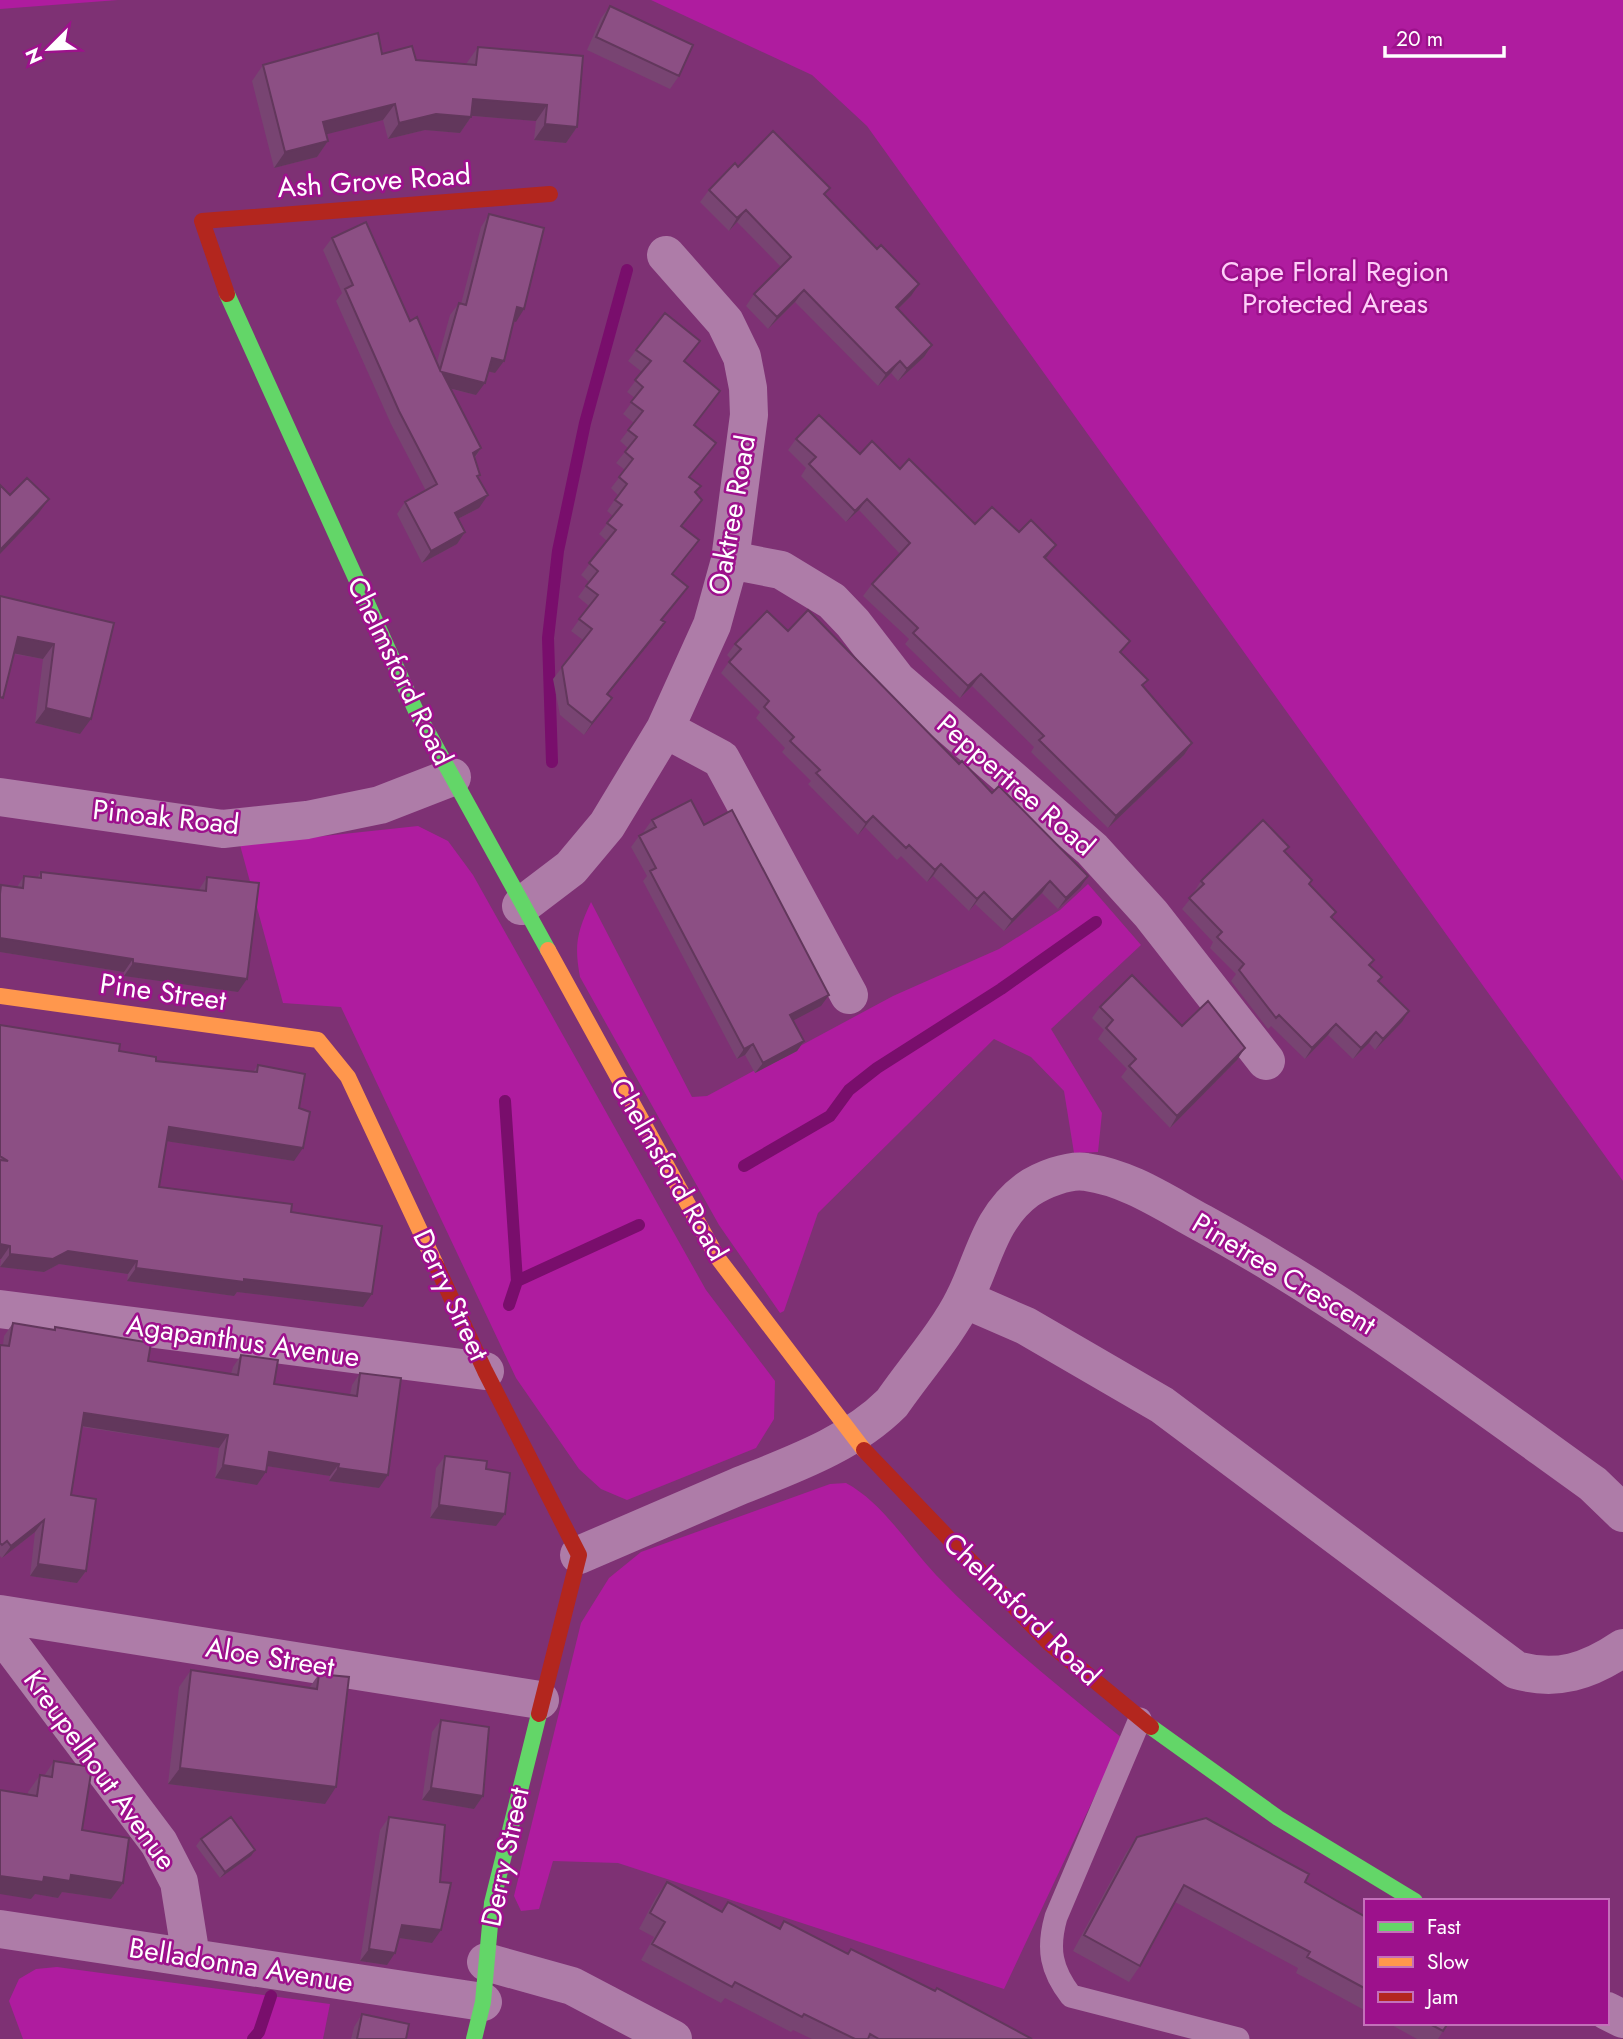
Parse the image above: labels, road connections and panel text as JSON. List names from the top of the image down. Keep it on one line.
{"streets":{"street":["Ash Grove Road","Oaktree Road","Chelmsford Road","Peppertree Road","Pinoak Road","Pine Street","Pinetree Crescent","Derry Street","Agapanthus Avenue","Aloe Street","Kreupelhout Avenue","Belladonna Avenue"]},"crossings":[["Ash Grove Road","Chelmsford Road"],["Oaktree Road","Chelmsford Road"],["Oaktree Road","Peppertree Road"],["Chelmsford Road","Pinoak Road"],["Chelmsford Road","Pinetree Crescent"],["Pine Street","Derry Street"],["Derry Street","Agapanthus Avenue"],["Derry Street","Aloe Street"],["Derry Street","Belladonna Avenue"],["Kreupelhout Avenue","Belladonna Avenue"]],"parks":["Cape Floral Region Protected Areas"],"legend":["Fast","Slow","Jam"],"scale_bar":"20 m","north":"bottom left"}
